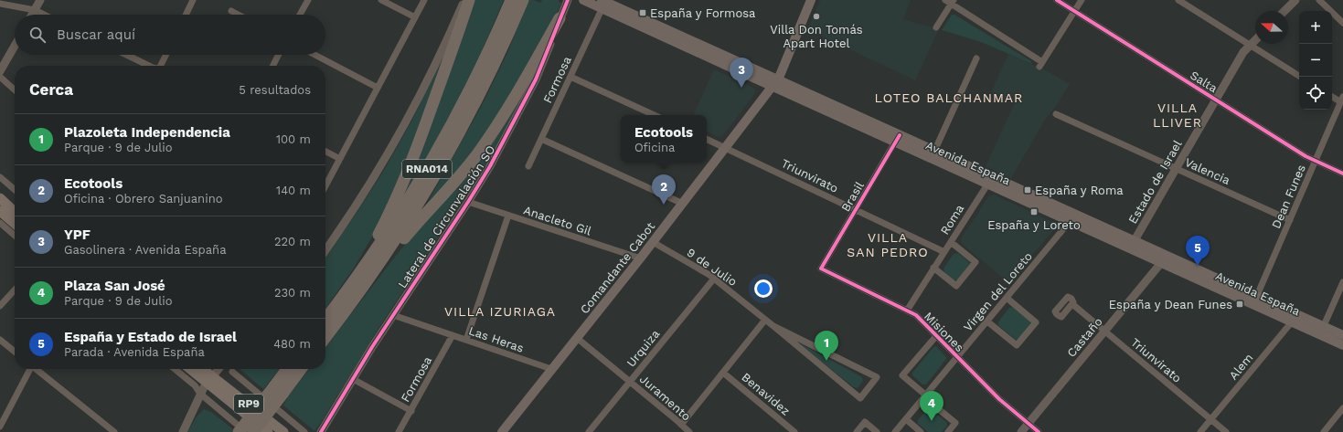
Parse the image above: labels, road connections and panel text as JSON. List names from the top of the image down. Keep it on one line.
{"streets":{"highway":["RNA014"],"main road":["Avenida España","Comandante Cabot","RP9"],"street":["Formosa","Salta","Valencia","Triunvirato","Estado de Israel","Brasil","Dean Funes","Lateral de Circunvalación SO","Roma","Anacleto Gil","9 de Julio","Virgen del Loreto","Misiones","Castaño","Las Heras","Urquiza","Alem","Benavidez","Juramento"]},"crossings":[["Formosa","Avenida España"],["Formosa","Las Heras"],["Salta","Estado de Israel"],["Salta","Dean Funes"],["Avenida España","Estado de Israel"],["Avenida España","Brasil"],["Avenida España","Dean Funes"],["Avenida España","Roma"],["Avenida España","Comandante Cabot"],["Avenida España","Virgen del Loreto"],["Avenida España","Castaño"],["Avenida España","Alem"],["Valencia","Estado de Israel"],["Valencia","Dean Funes"],["Triunvirato","Brasil"],["Triunvirato","Roma"],["Triunvirato","Comandante Cabot"],["Triunvirato","Castaño"],["Triunvirato","Alem"],["Brasil","Misiones"],["Lateral de Circunvalación SO","Anacleto Gil"],["Lateral de Circunvalación SO","Las Heras"],["Roma","Misiones"],["Anacleto Gil","Comandante Cabot"],["9 de Julio","Comandante Cabot"],["9 de Julio","Urquiza"],["Comandante Cabot","Las Heras"],["Comandante Cabot","Juramento"],["Virgen del Loreto","Misiones"],["Misiones","Castaño"],["Urquiza","Juramento"]],"districts":["LOTEO BALCHANMAR","VILLA LLIVER","VILLA SAN PEDRO","VILLA IZURIAGA"],"places":{"transit":["España y Formosa","España y Roma","España y Loreto","España y Dean Funes"],"other":["Villa Don Tomás Apart Hotel"]},"north":"left","page":{"map_buttons":["+","−"],"search":"Buscar aquí","pins":["3","2","5","1","4"],"heading":["Cerca","5 resultados"],"list":[{"mark":"1","name":"Plazoleta Independencia","note":"Parque · 9 de Julio","value":"100 m"},{"mark":"2","name":"Ecotools","note":"Oficina · Obrero Sanjuanino","value":"140 m"},{"mark":"3","name":"YPF","note":"Gasolinera · Avenida España","value":"220 m"},{"mark":"4","name":"Plaza San José","note":"Parque · 9 de Julio","value":"230 m"},{"mark":"5","name":"España y Estado de Israel","note":"Parada · Avenida España","value":"480 m"}],"popup":["Ecotools","Oficina"]}}
